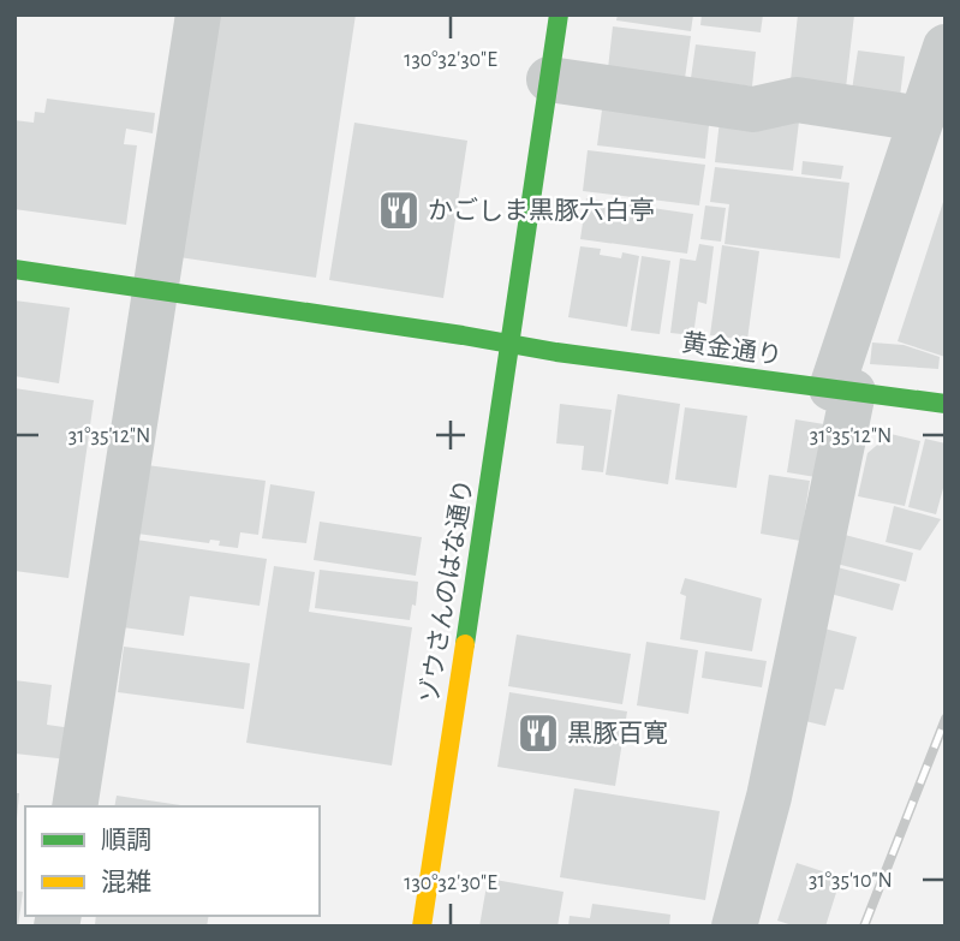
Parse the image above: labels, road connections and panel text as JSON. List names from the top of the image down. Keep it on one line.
{"streets":{"street":["黄金通り","ゾウさんのはな通り"]},"crossings":[["黄金通り","ゾウさんのはな通り"]],"places":{"restaurant":["かごしま黒豚六白亭","黒豚百寛"]},"legend":["順調","混雑"],"coordinates":["130°32'30\"E","31°35'12\"N","31°35'10\"N"]}
